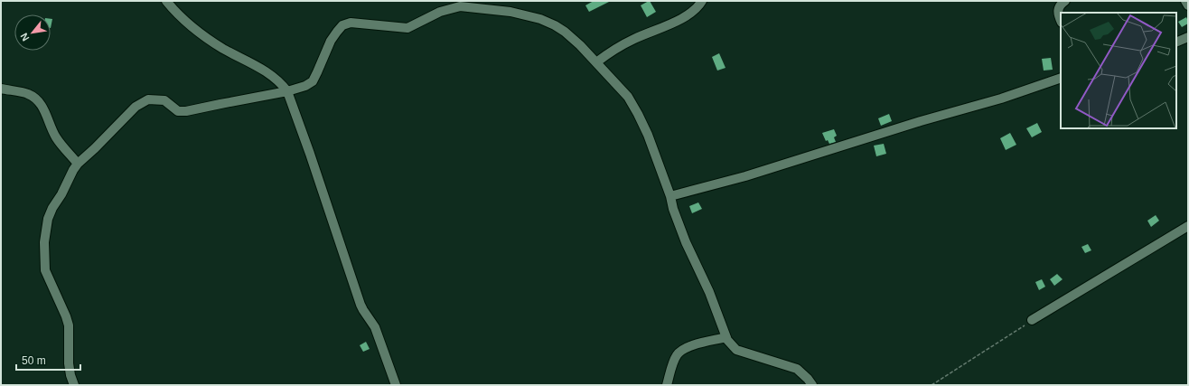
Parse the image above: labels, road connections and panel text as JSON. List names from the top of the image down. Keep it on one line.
{"scale_bar":"50 m","north":"bottom left"}
